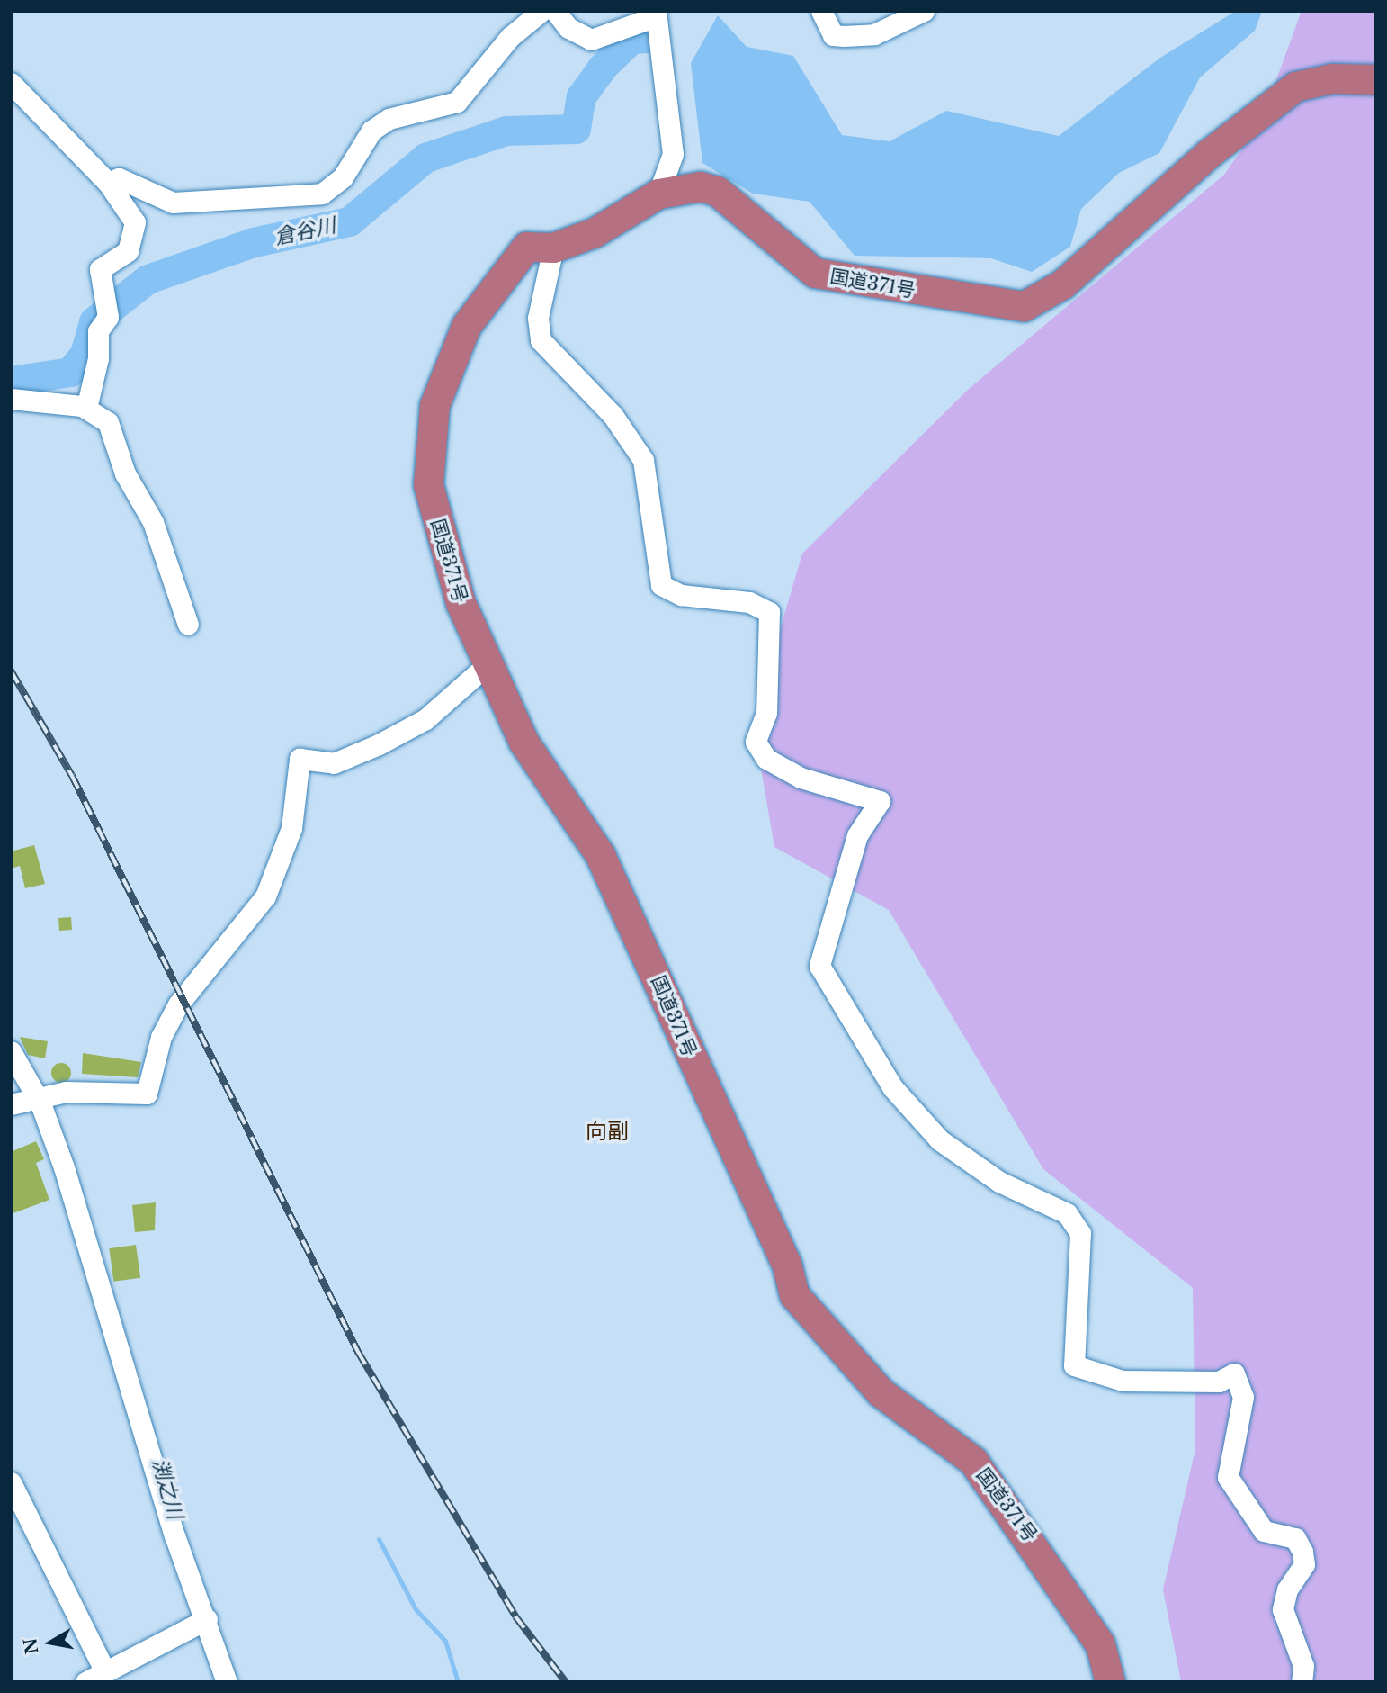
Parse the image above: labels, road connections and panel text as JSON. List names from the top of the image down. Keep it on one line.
{"streets":{"highway":["国道371号"]},"districts":["向副"],"water":["倉谷川","渕之川"],"north":"left"}
